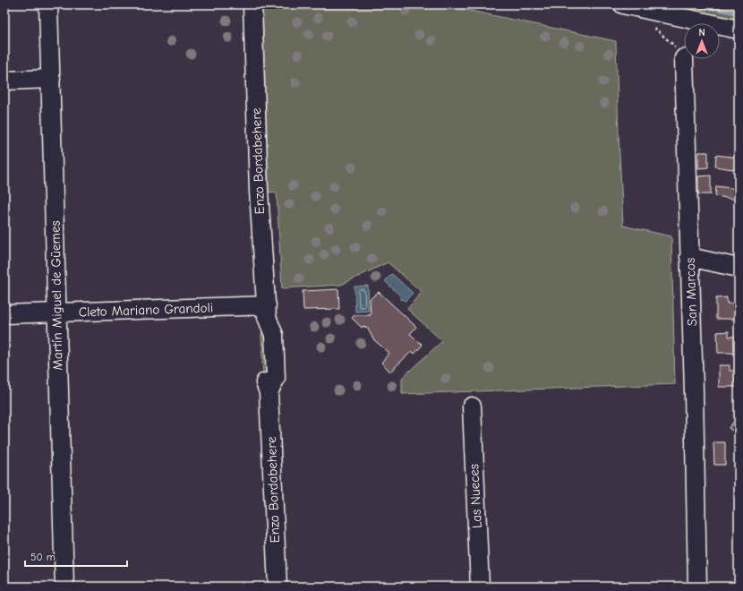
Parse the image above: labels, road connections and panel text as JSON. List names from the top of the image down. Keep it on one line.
{"streets":{"street":["Enzo Bordabehere","San Marcos","Martín Miguel de Güemes","Cleto Mariano Grandoli","Las Nueces"]},"crossings":[["Enzo Bordabehere","Cleto Mariano Grandoli"],["Martín Miguel de Güemes","Cleto Mariano Grandoli"]],"scale_bar":"50 m","north":"top"}
